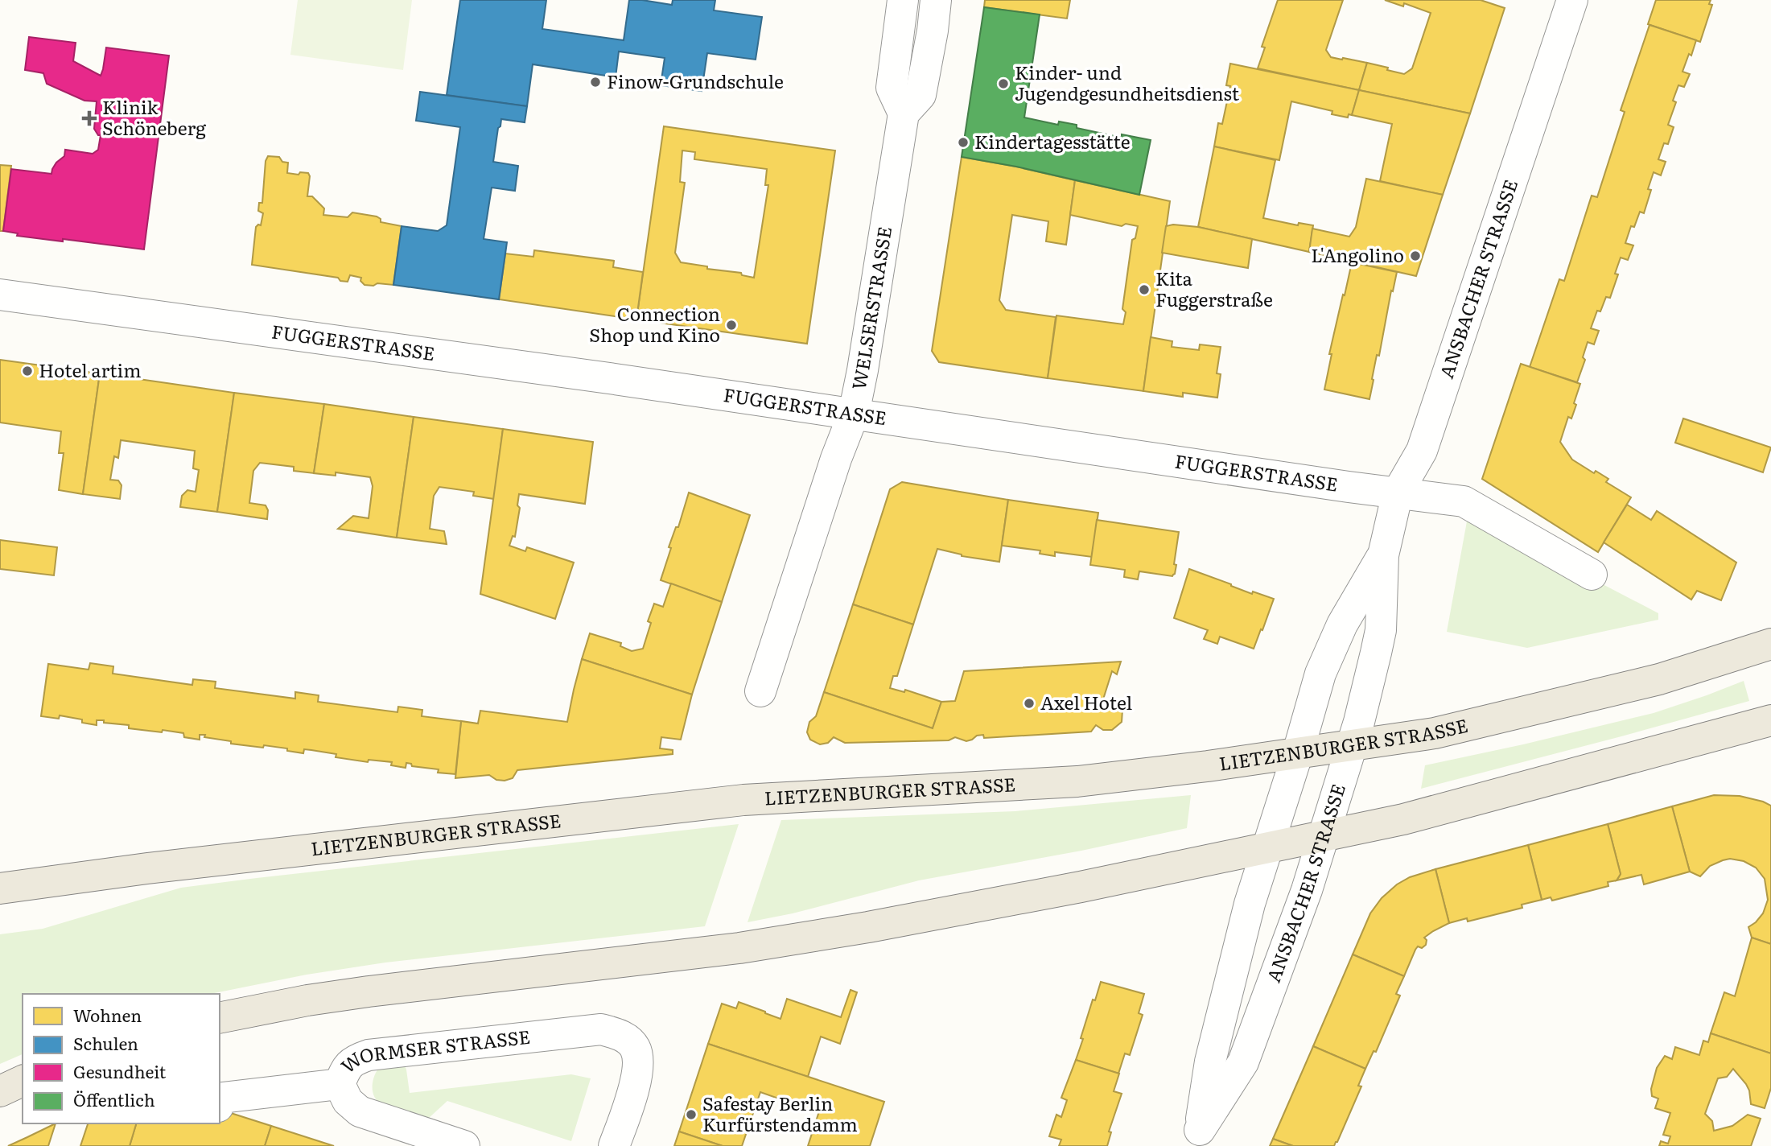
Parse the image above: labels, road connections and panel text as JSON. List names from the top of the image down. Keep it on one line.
{"streets":{"main road":["LIETZENBURGER STRASSE"],"street":["ANSBACHER STRASSE","WELSERSTRASSE","FUGGERSTRASSE","WORMSER STRASSE"]},"crossings":[["ANSBACHER STRASSE","FUGGERSTRASSE"],["ANSBACHER STRASSE","LIETZENBURGER STRASSE"],["WELSERSTRASSE","FUGGERSTRASSE"]],"places":{"other":["Finow-Grundschule","Kinder- und Jugendgesundheitsdienst","Kindertagesstätte","L'Angolino","Kita Fuggerstraße","Connection Shop und Kino","Hotel artim","Axel Hotel","Safestay Berlin Kurfürstendamm"],"health":["Klinik Schöneberg"]},"legend":["Wohnen","Schulen","Gesundheit","Öffentlich"]}
